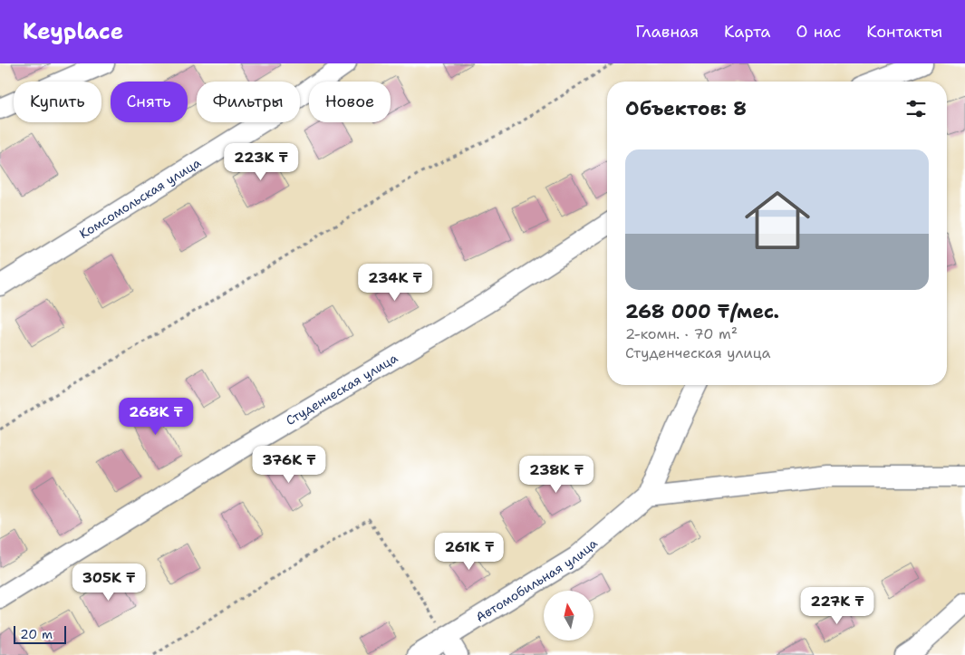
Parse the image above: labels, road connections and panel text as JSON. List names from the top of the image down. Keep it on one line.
{"streets":{"street":["Комсомольская улица","Студенческая улица","Автомобильная улица"]},"scale_bar":"20 m","north":"top","page":{"header":"Keyplace","nav":["Главная","Карта","О нас","Контакты"],"chip":["Купить","Снять","Фильтры","Новое"],"heading":"Объектов: 8","list":[{"name":"268 000 ₸/мес.","note":"2-комн. · 70 m² · Студенческая улица"}],"price":["223K ₸","234K ₸","268K ₸","376K ₸","238K ₸","261K ₸","305K ₸","227K ₸"],"scale":"20 m"}}
